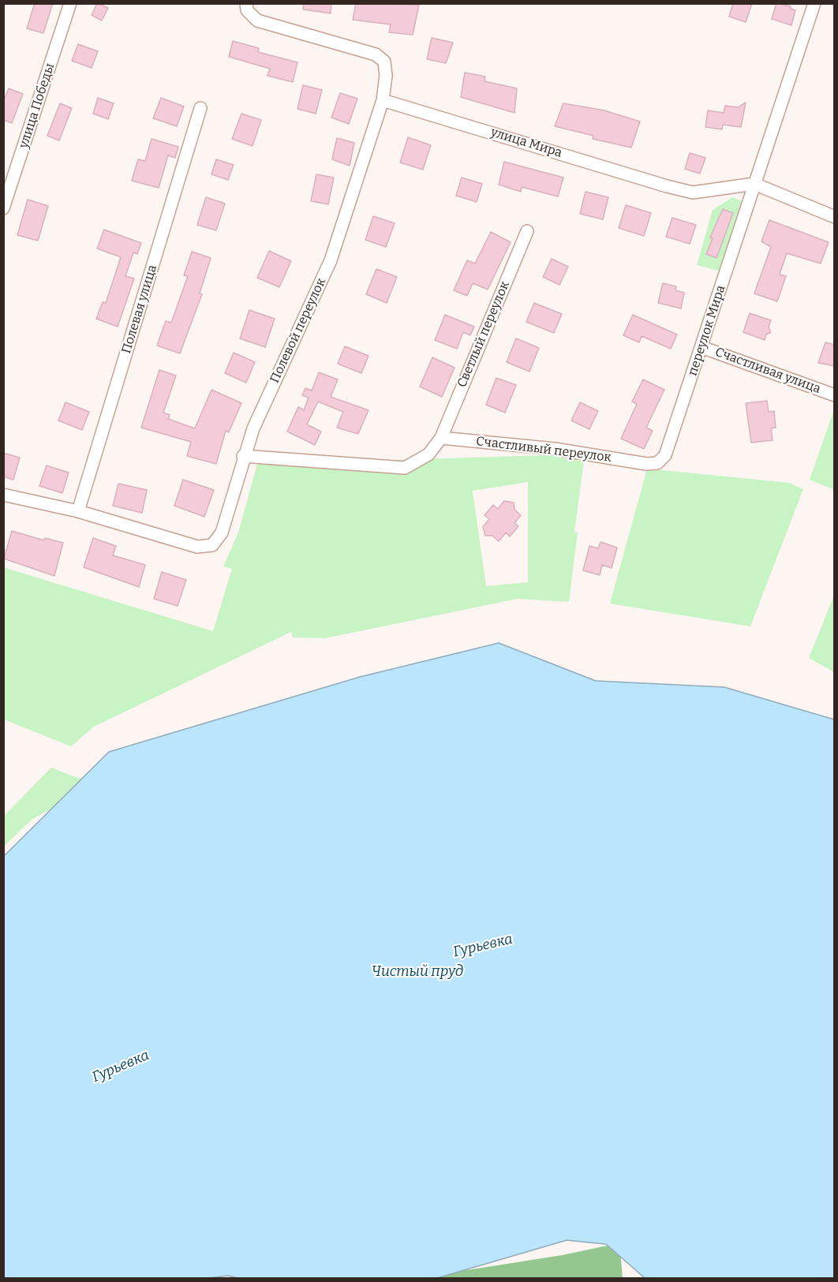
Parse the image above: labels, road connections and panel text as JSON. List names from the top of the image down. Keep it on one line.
{"streets":{"street":["улица Победы","улица Мира","Полевая улица","Полевой переулок","переулок Мира","Светлый переулок","Счастливая улица","Счастливый переулок"]},"crossings":[["улица Мира","Полевой переулок"],["улица Мира","переулок Мира"],["Полевая улица","Полевой переулок"],["Полевой переулок","Светлый переулок"],["переулок Мира","Счастливая улица"],["переулок Мира","Счастливый переулок"],["Светлый переулок","Счастливый переулок"]],"water":["Гурьевка","Чистый пруд"]}
